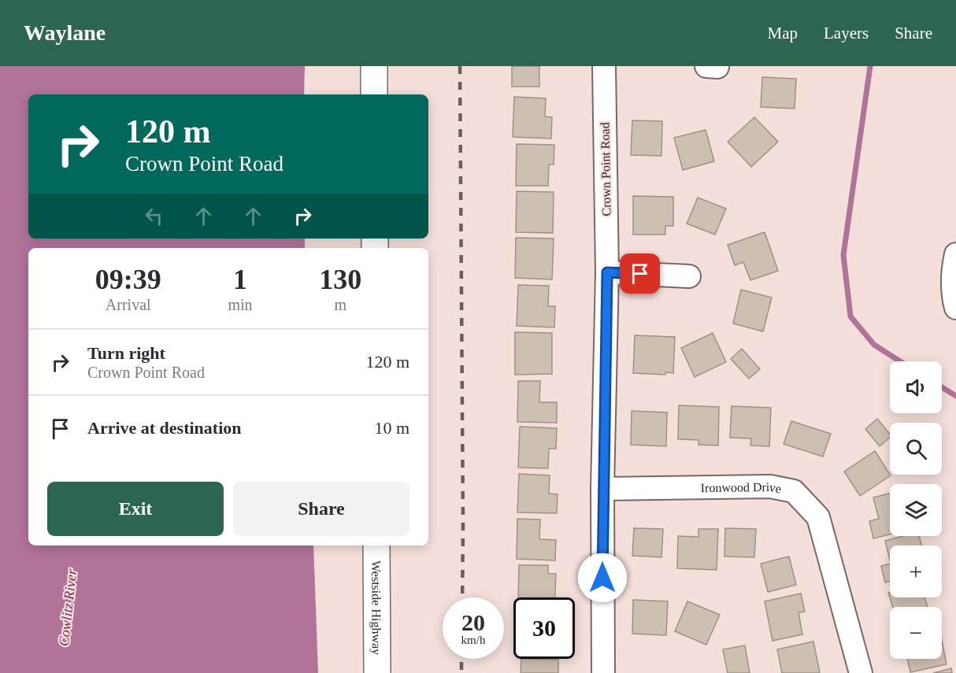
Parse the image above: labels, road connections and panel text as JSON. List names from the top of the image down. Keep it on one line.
{"streets":{"main road":["Westside Highway"],"street":["Crown Point Road","Ironwood Drive"]},"crossings":[["Crown Point Road","Ironwood Drive"]],"water":["Cowlitz River"],"page":{"header":"Waylane","nav":["Map","Layers","Share"],"turn":["120 m","Crown Point Road"],"eta":["09:39","Arrival","1","min","130","m"],"list":[{"name":"Turn right","note":"Crown Point Road","value":"120 m"},{"name":"Arrive at destination","value":"10 m"}],"map_buttons":["+","−"],"buttons":["Exit","Share"],"speed":"20 km/h","limit":"30"}}
